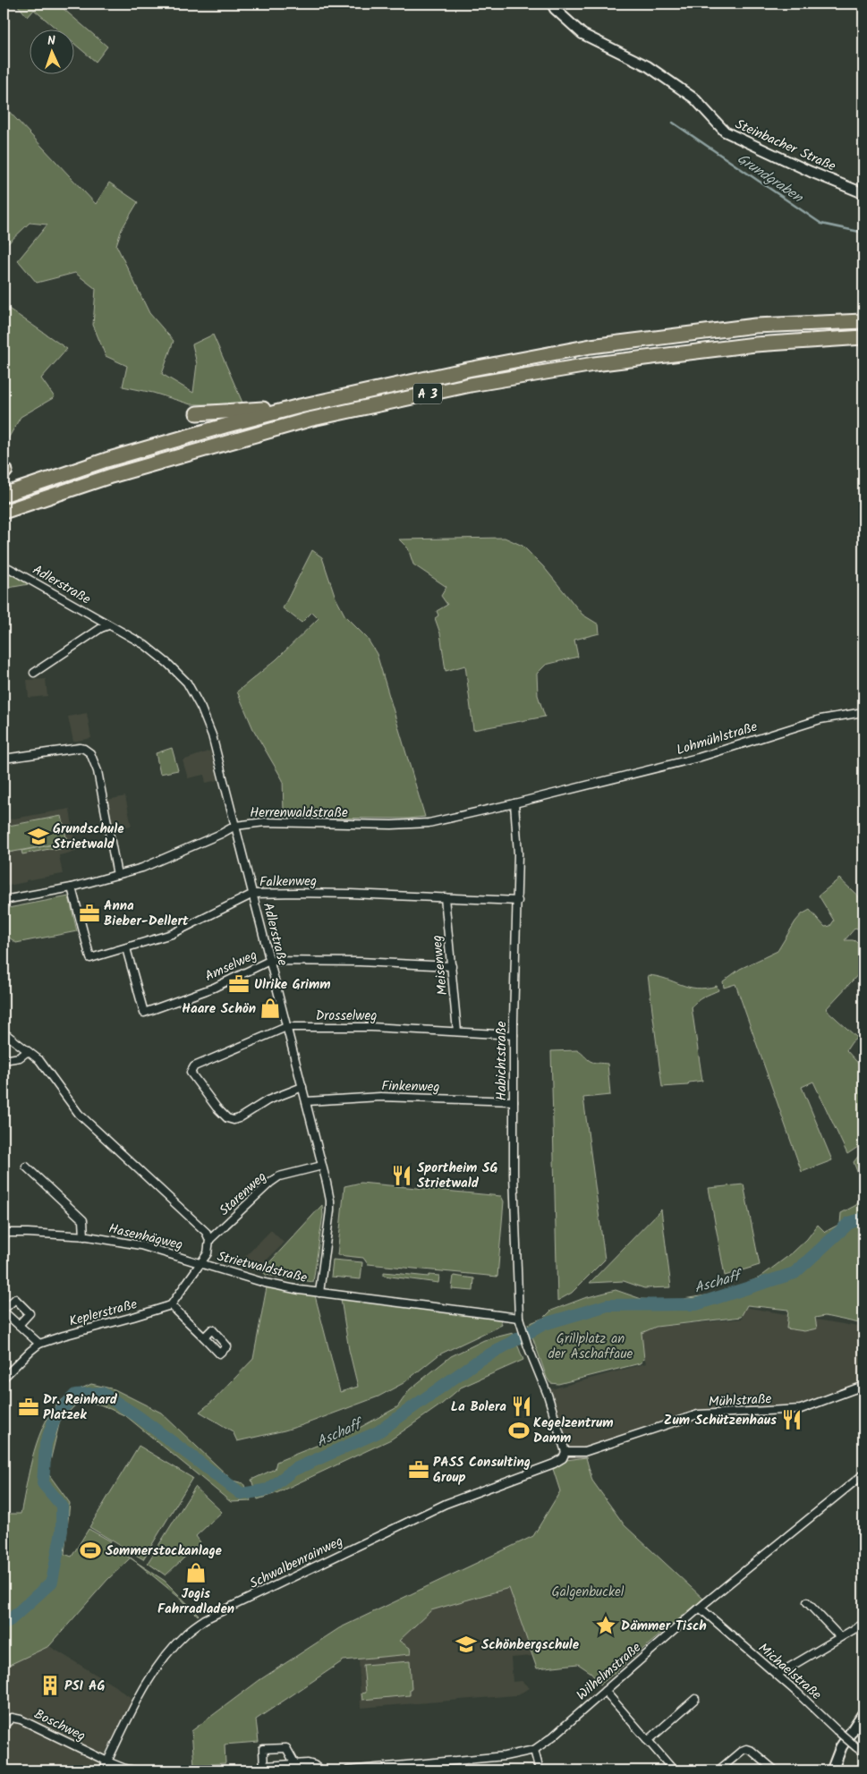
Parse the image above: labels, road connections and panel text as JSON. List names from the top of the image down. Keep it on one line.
{"streets":{"highway":["A 3"],"street":["Steinbacher Straße","Adlerstraße","Lohmühlstraße","Herrenwaldstraße","Falkenweg","Amselweg","Meisenweg","Drosselweg","Habichtstraße","Finkenweg","Starenweg","Hasenhägweg","Strietwaldstraße","Keplerstraße","Mühlstraße","Schwalbenrainweg","Wilhelmstraße","Michaelstraße","Boschweg"]},"crossings":[["Adlerstraße","Herrenwaldstraße"],["Adlerstraße","Falkenweg"],["Adlerstraße","Amselweg"],["Adlerstraße","Drosselweg"],["Adlerstraße","Finkenweg"],["Adlerstraße","Starenweg"],["Adlerstraße","Strietwaldstraße"],["Lohmühlstraße","Herrenwaldstraße"],["Herrenwaldstraße","Falkenweg"],["Herrenwaldstraße","Habichtstraße"],["Falkenweg","Amselweg"],["Falkenweg","Meisenweg"],["Falkenweg","Habichtstraße"],["Amselweg","Meisenweg"],["Meisenweg","Drosselweg"],["Drosselweg","Habichtstraße"],["Habichtstraße","Finkenweg"],["Habichtstraße","Strietwaldstraße"],["Starenweg","Strietwaldstraße"],["Hasenhägweg","Strietwaldstraße"],["Mühlstraße","Schwalbenrainweg"],["Schwalbenrainweg","Boschweg"],["Wilhelmstraße","Michaelstraße"]],"water":["Grundgraben","Aschaff"],"parks":["Grillplatz an der Aschaffaue","Galgenbuckel"],"places":{"school or university":["Grundschule Strietwald","Schönbergschule"],"office":["Anna Bieber-Dellert","Ulrike Grimm","Dr. Reinhard Platzek","PASS Consulting Group"],"shop":["Haare Schön","Jogis Fahrradladen"],"restaurant":["Sportheim SG Strietwald","La Bolera","Zum Schützenhaus"],"sports":["Kegelzentrum Damm","Sommerstockanlage"],"place":["Dämmer Tisch"],"building":["PSI AG"]},"north":"top"}
